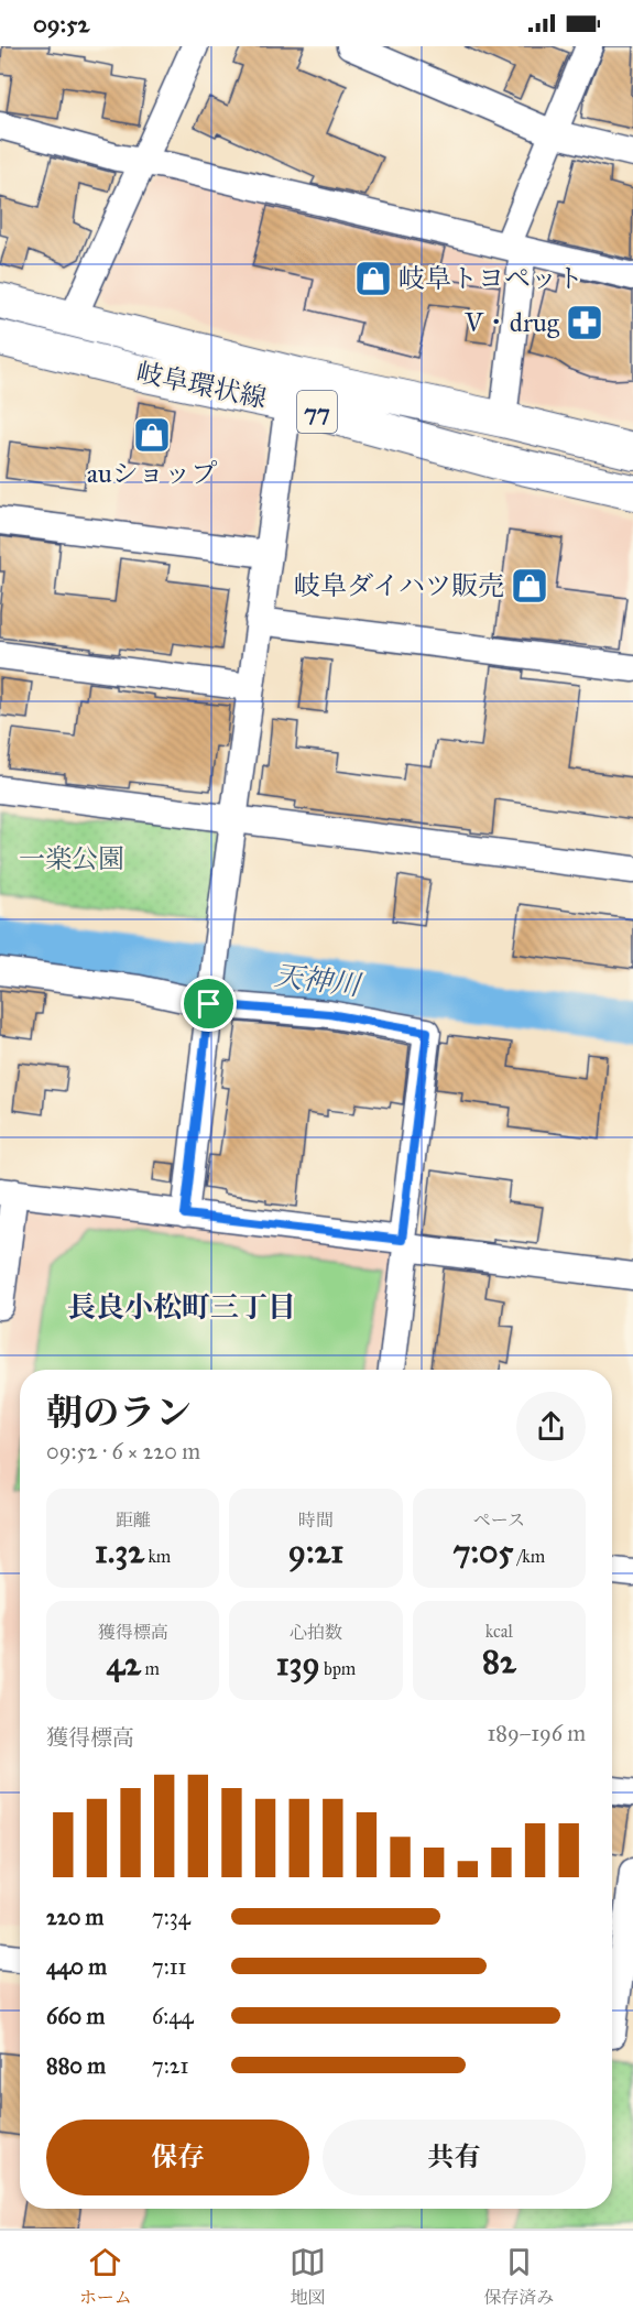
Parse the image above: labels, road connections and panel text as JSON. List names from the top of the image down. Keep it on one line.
{"streets":{"main road":["岐阜環状線","77"]},"districts":["長良小松町三丁目"],"water":["天神川"],"parks":["一楽公園"],"places":{"shop":["岐阜トヨペット","auショップ","岐阜ダイハツ販売"],"pharmacy":["V・drug"]},"page":{"status":"09:52","heading":["朝のラン","09:52 · 6 × 220 m"],"stats":[["距離","1.32 km"],["時間","9:21"],["ペース","7:05 /km"],["獲得標高","42 m"],["心拍数","139 bpm"],["kcal","82"]],"chart":["獲得標高","189–196 m"],"list":[{"name":"220 m","note":"7:34"},{"name":"440 m","note":"7:11"},{"name":"660 m","note":"6:44"},{"name":"880 m","note":"7:21"}],"buttons":["保存","共有"],"tabs":["ホーム","地図","保存済み"]}}
